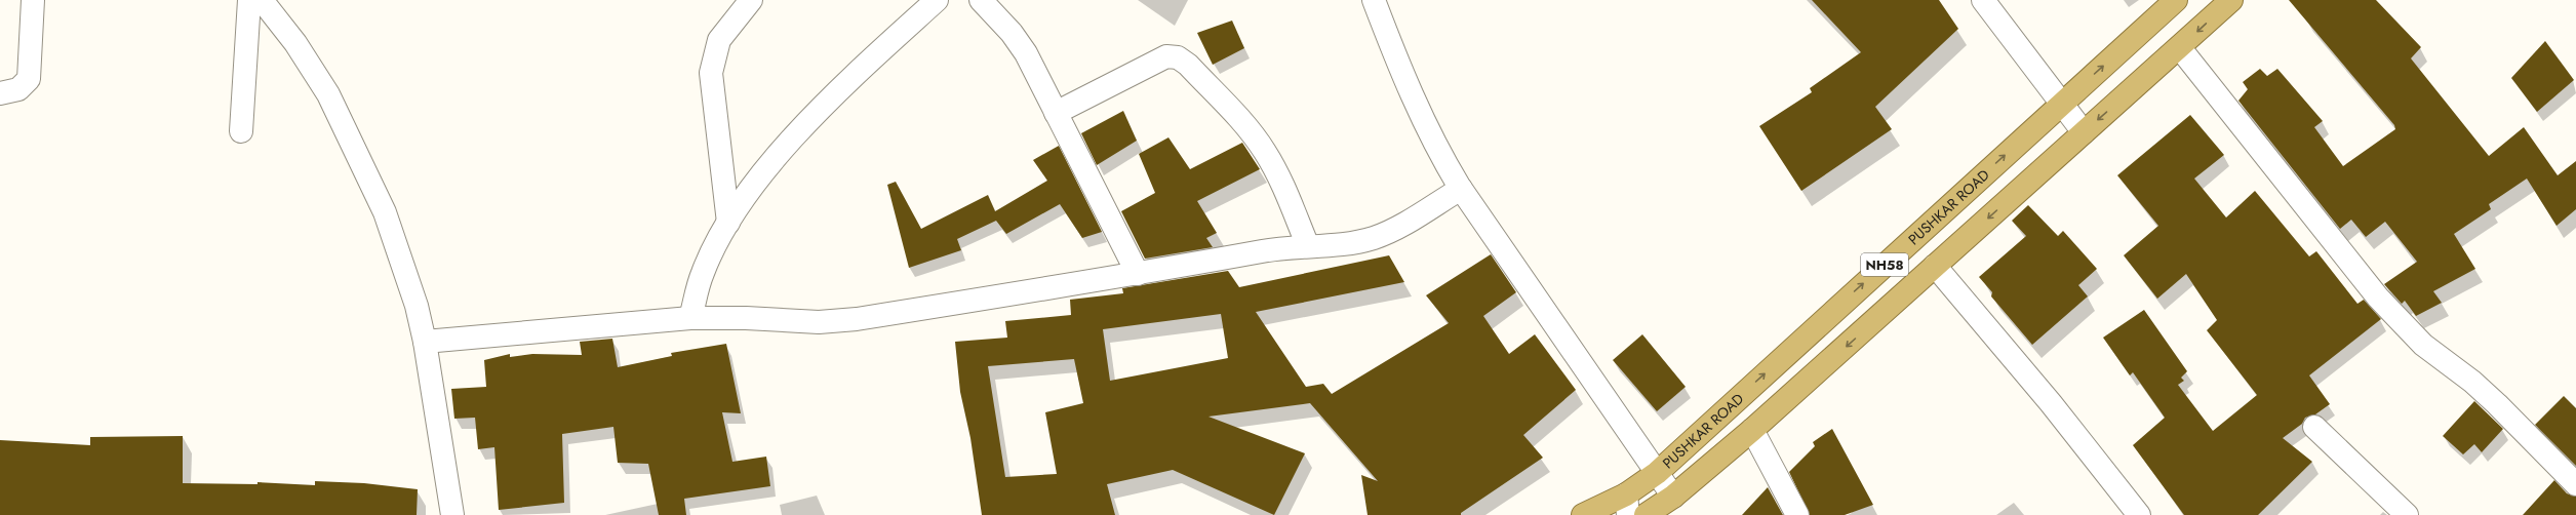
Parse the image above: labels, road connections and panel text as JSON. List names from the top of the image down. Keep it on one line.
{"streets":{"highway":["PUSHKAR ROAD","NH58"]}}
